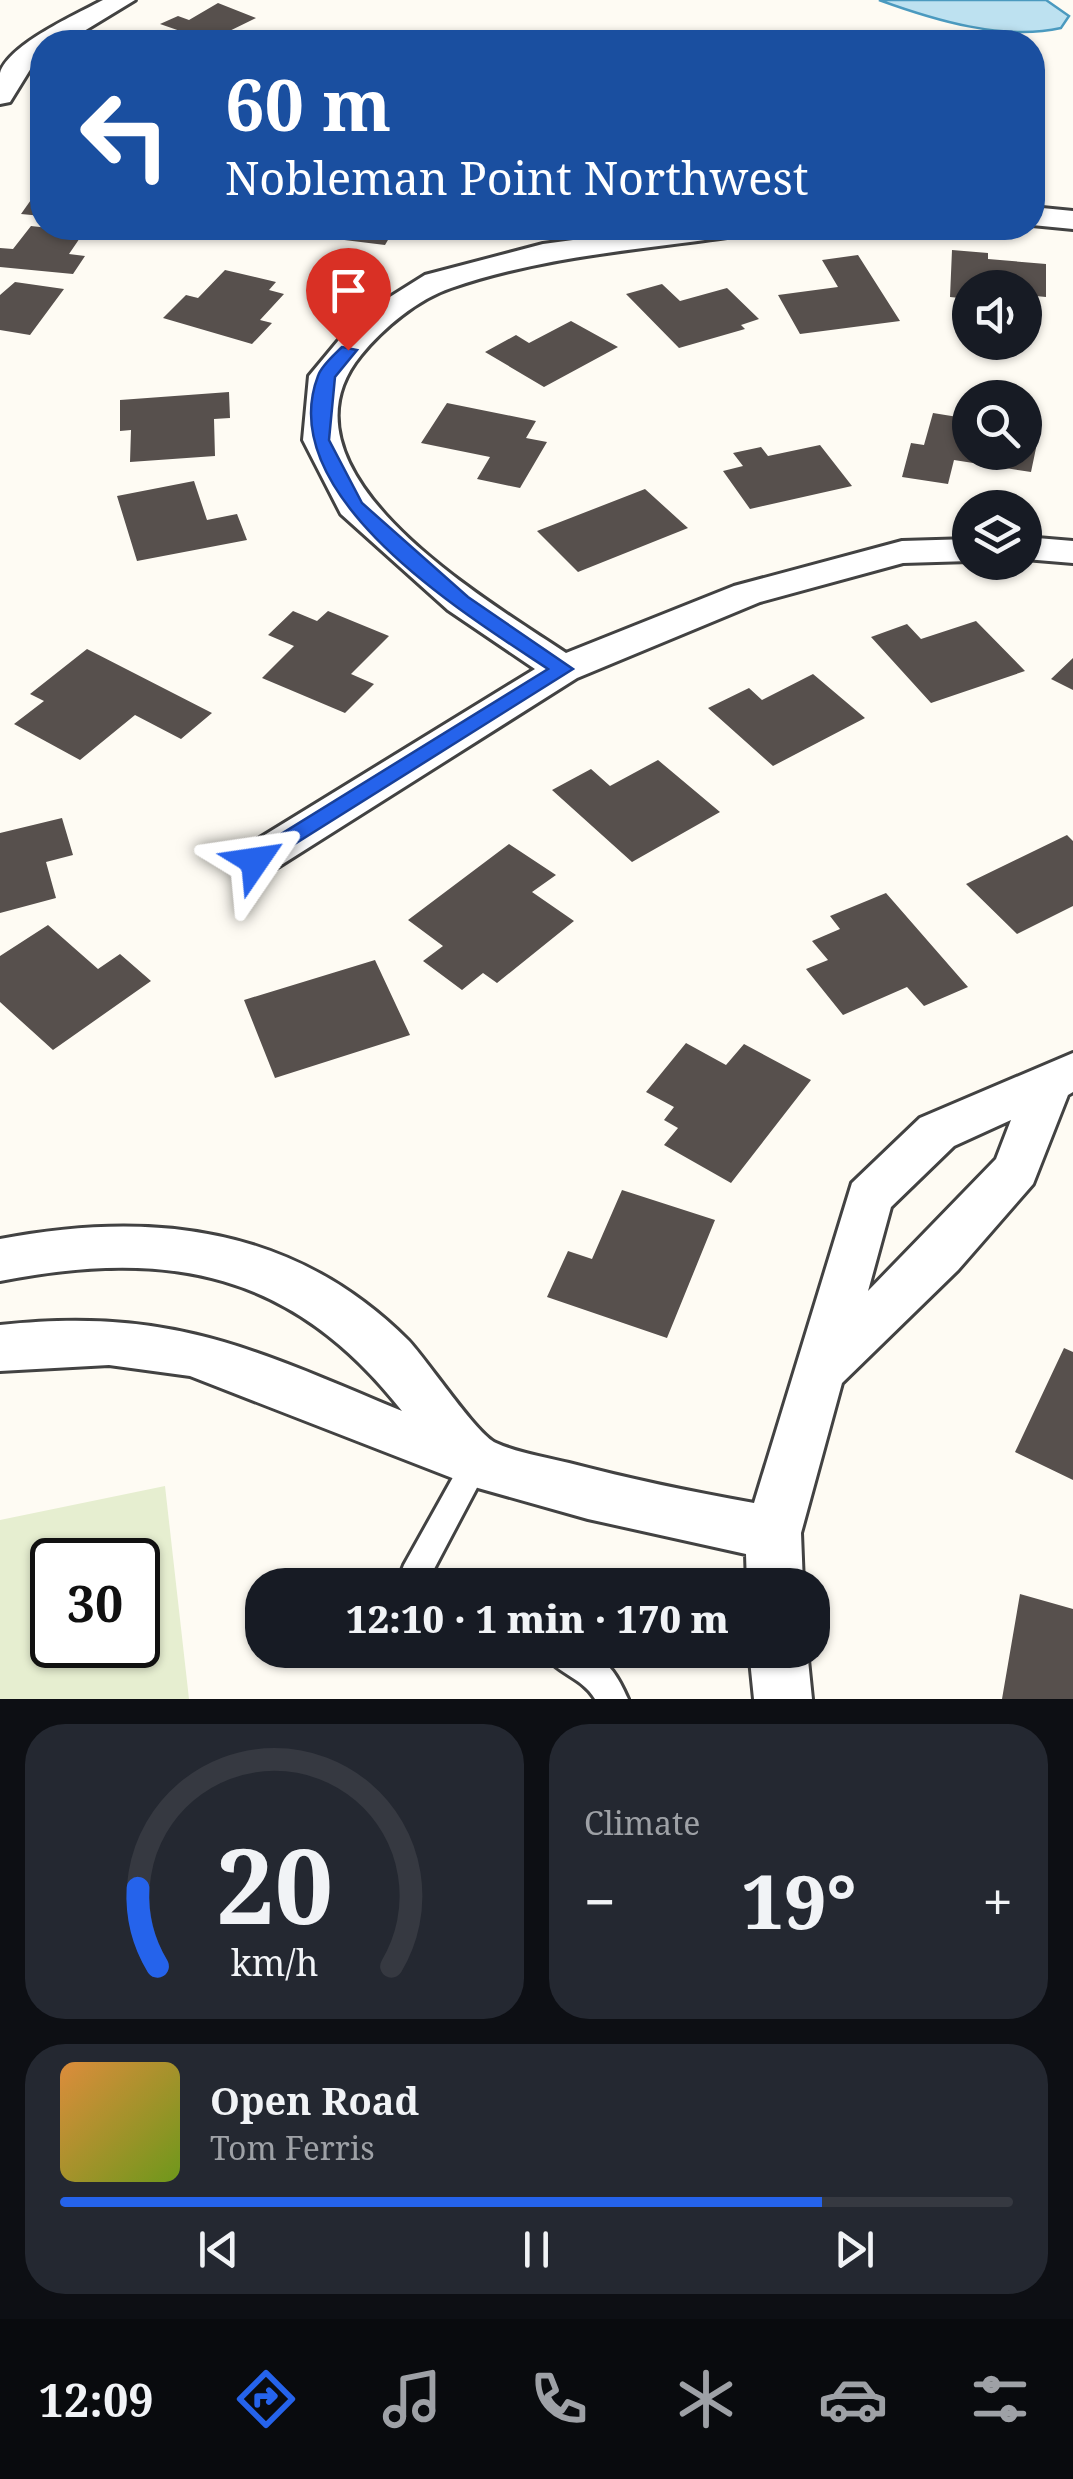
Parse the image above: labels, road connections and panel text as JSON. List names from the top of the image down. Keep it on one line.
{"page":{"turn":["60 m","Nobleman Point Northwest"],"limit":"30","trip":"12:10 · 1 min · 170 m","tile":"Climate","heat":["−","19°","+"],"song":["Open Road","Tom Ferris"],"tabs":"12:09","gauge":["20","km/h"]}}
